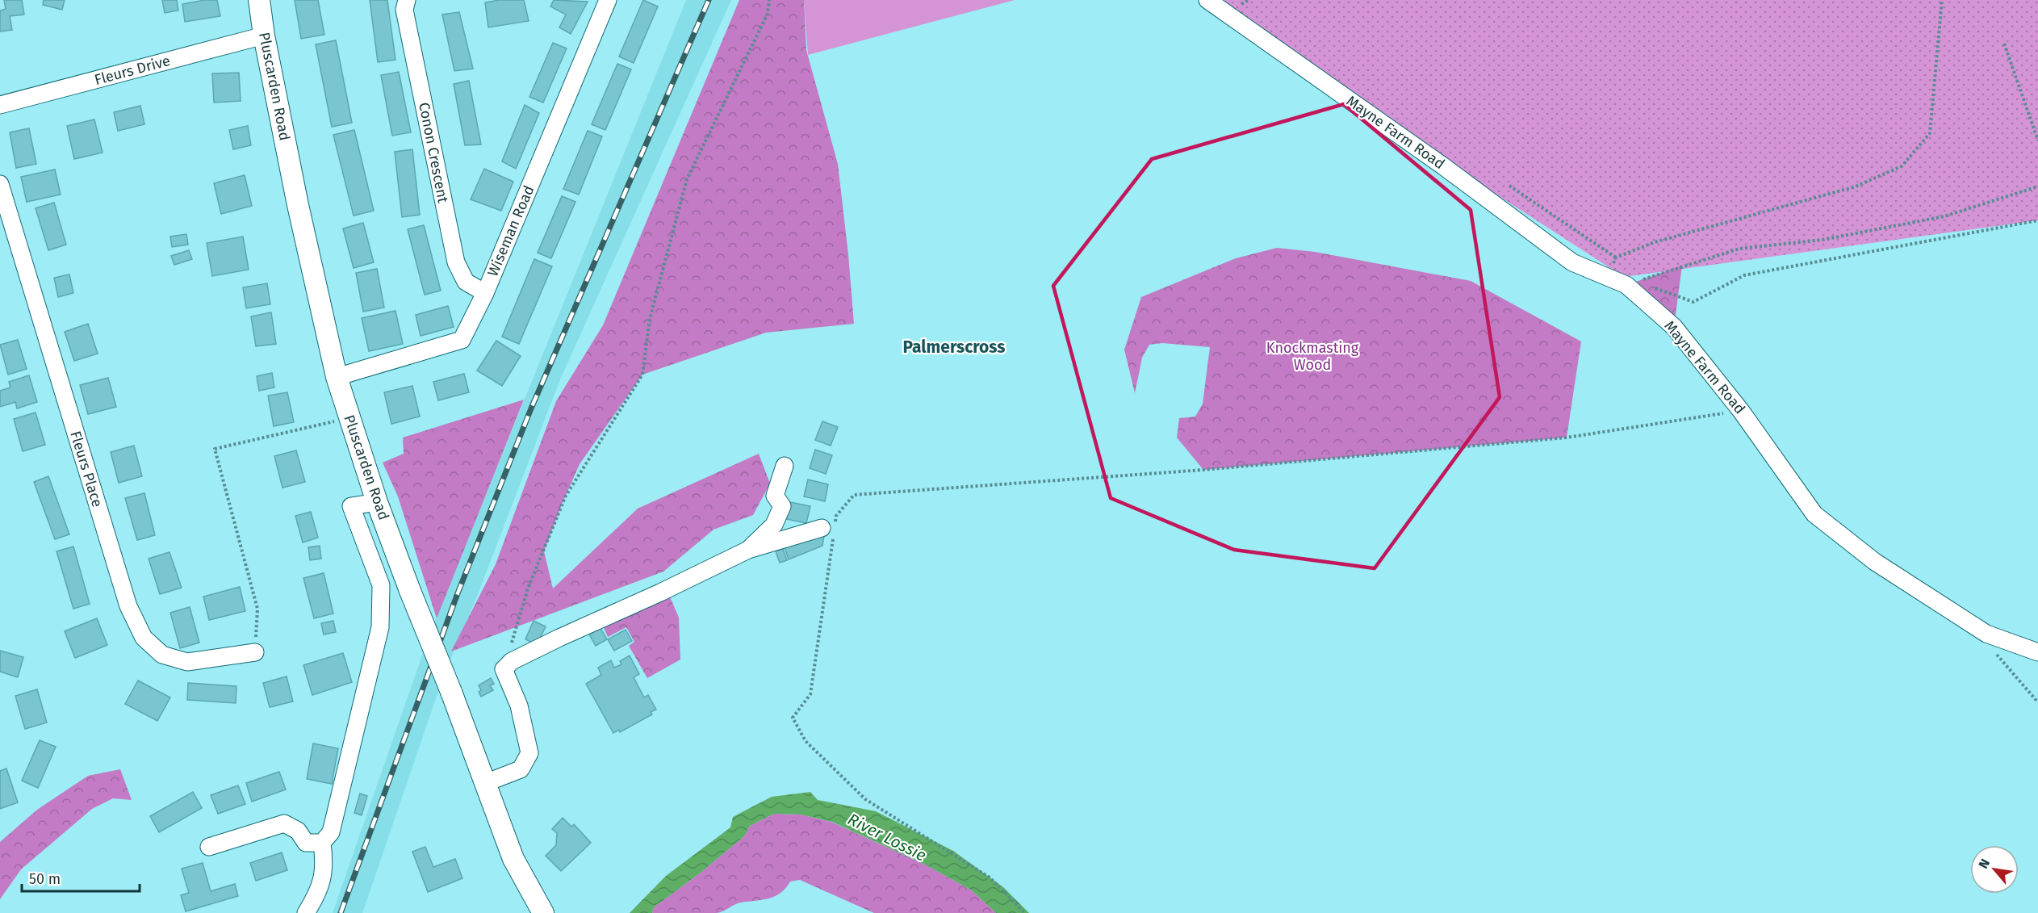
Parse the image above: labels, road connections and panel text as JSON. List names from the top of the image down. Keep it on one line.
{"streets":{"main road":["Pluscarden Road"],"street":["Fleurs Drive","Mayne Farm Road","Conon Crescent","Wiseman Road","Fleurs Place"]},"crossings":[["Fleurs Drive","Pluscarden Road"],["Pluscarden Road","Wiseman Road"],["Conon Crescent","Wiseman Road"]],"districts":["Palmerscross"],"water":["River Lossie"],"parks":["Knockmasting Wood"],"scale_bar":"50 m","north":"top left"}
